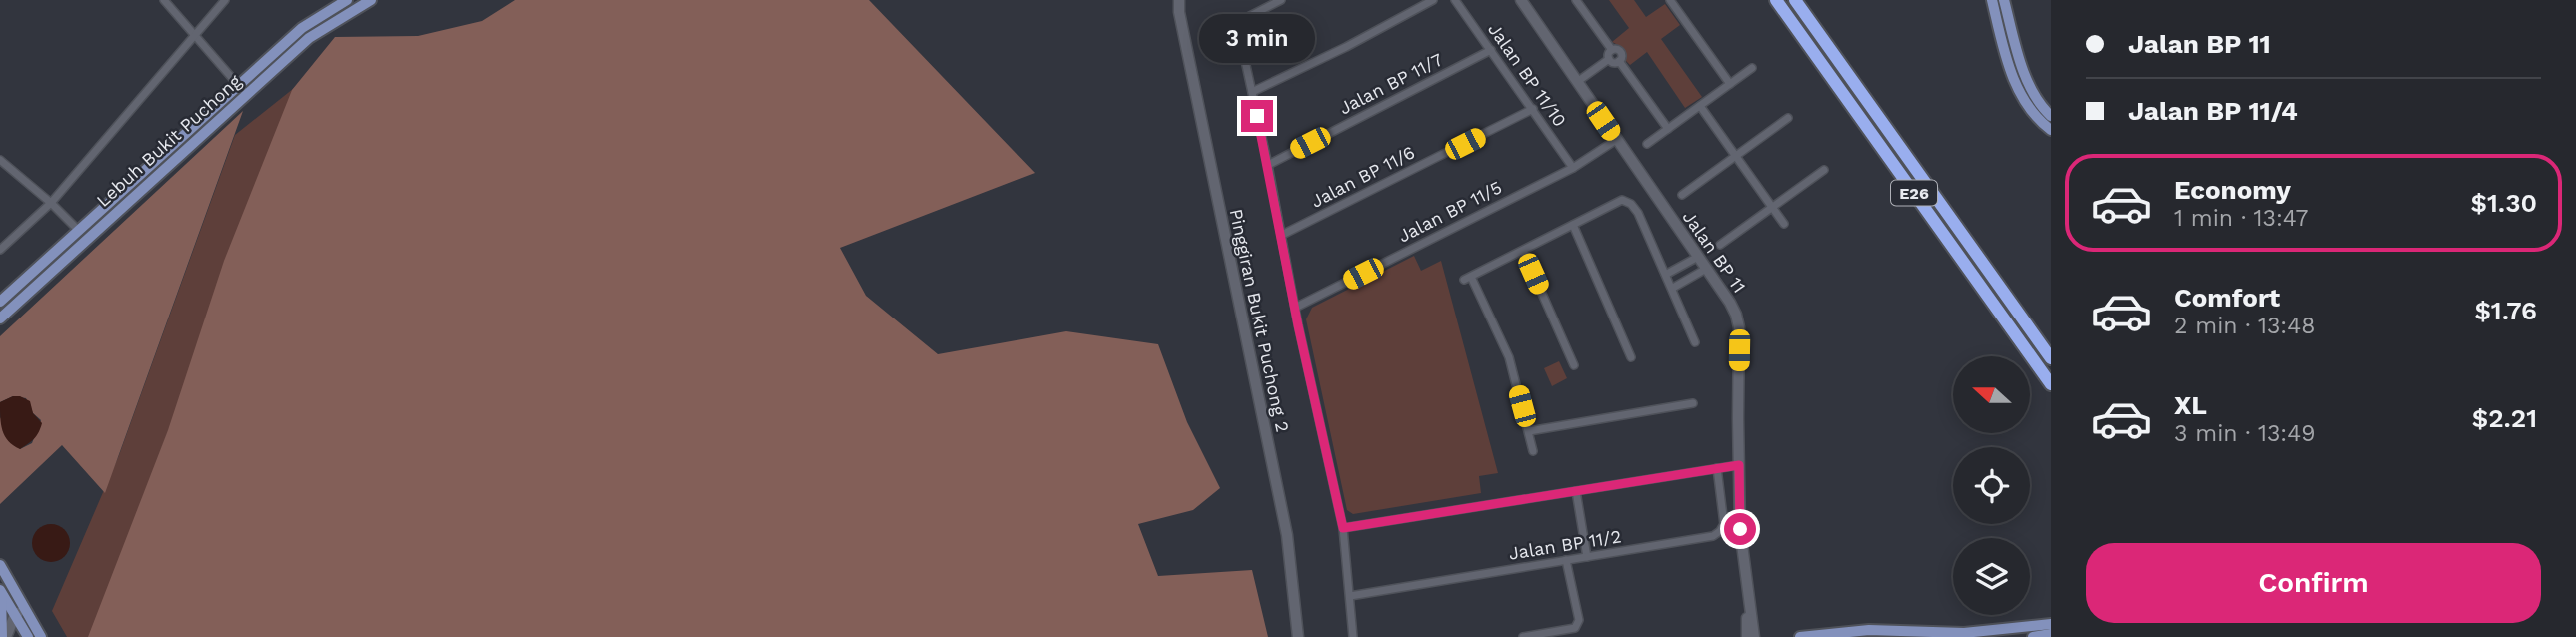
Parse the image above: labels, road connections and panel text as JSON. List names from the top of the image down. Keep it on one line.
{"streets":{"highway":["E26"],"main road":["Lebuh Bukit Puchong"],"street":["Jalan BP 11/10","Jalan BP 11/7","Jalan BP 11/6","Jalan BP 11/5","Jalan BP 11","Pinggiran Bukit Puchong 2","Jalan BP 11/2"]},"crossings":[["Jalan BP 11/10","Jalan BP 11/7"],["Jalan BP 11/10","Jalan BP 11/6"],["Jalan BP 11/10","Jalan BP 11/5"],["Jalan BP 11/5","Jalan BP 11"]],"north":"left","page":{"banner":["Jalan BP 11","Jalan BP 11/4"],"bubble":"3 min","list":[{"name":"Economy","note":"1 min · 13:47","value":"$1.30"},{"name":"Comfort","note":"2 min · 13:48","value":"$1.76"},{"name":"XL","note":"3 min · 13:49","value":"$2.21"}],"buttons":"Confirm"}}
